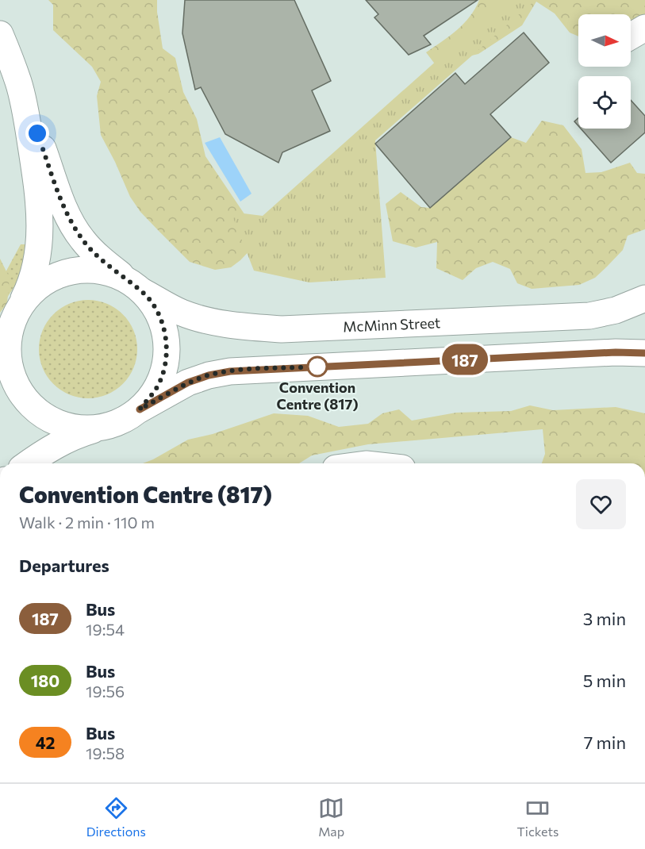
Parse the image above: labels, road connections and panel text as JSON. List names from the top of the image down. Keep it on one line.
{"streets":{"street":["McMinn Street"]},"places":["Convention Centre (817)"],"lines":["bus line 187"],"north":"right","page":{"on_map":"187","heading":[["Convention Centre (817)","Walk · 2 min · 110 m"],"Departures"],"list":[{"mark":"187","name":"Bus","note":"19:54","value":"3 min"},{"mark":"180","name":"Bus","note":"19:56","value":"5 min"},{"mark":"42","name":"Bus","note":"19:58","value":"7 min"}],"tabs":["Directions","Map","Tickets"]}}
